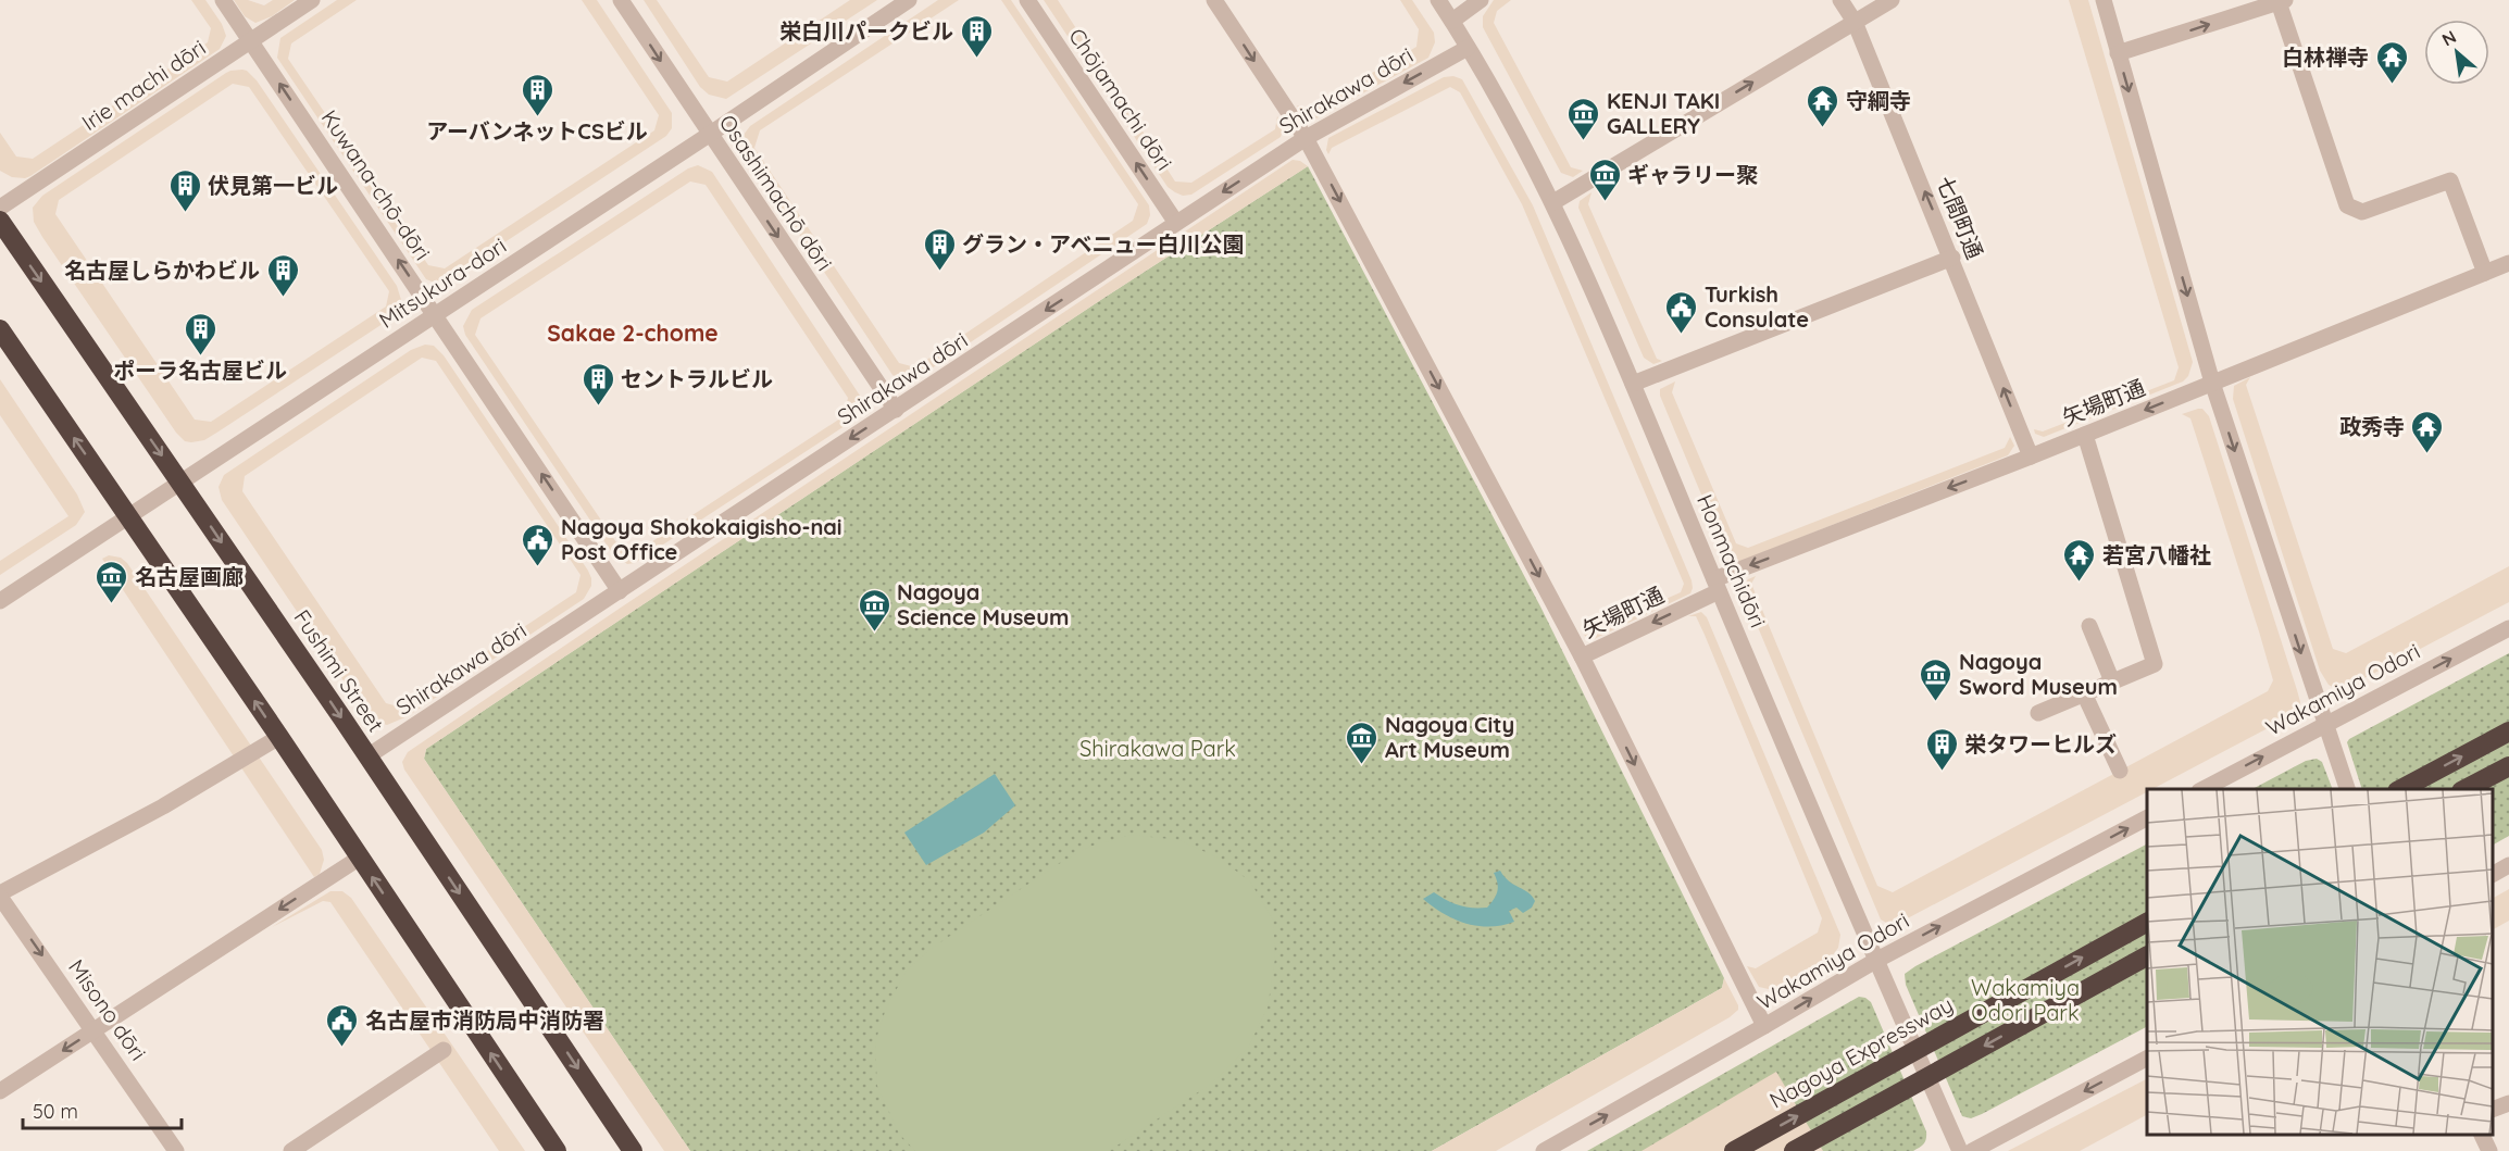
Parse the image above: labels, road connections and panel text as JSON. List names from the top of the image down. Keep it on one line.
{"streets":{"highway":["Fushimi Street","Nagoya Expressway"],"street":["Irie machi dōri","Shirakawa dōri","Chōjamachi dōri","Kuwana-chō-dōri","Osashimachō dōri","七間町通","Mitsukura-dori","矢場町通","Honmachidōri","Wakamiya Odori","Misono dōri"]},"crossings":[["Irie machi dōri","Kuwana-chō-dōri"],["Shirakawa dōri","Chōjamachi dōri"],["Shirakawa dōri","Kuwana-chō-dōri"],["Shirakawa dōri","Osashimachō dōri"],["Shirakawa dōri","Honmachidōri"],["Shirakawa dōri","Fushimi Street"],["Kuwana-chō-dōri","Mitsukura-dori"],["Osashimachō dōri","Mitsukura-dori"],["七間町通","矢場町通"],["Mitsukura-dori","Fushimi Street"],["矢場町通","Honmachidōri"],["Honmachidōri","Wakamiya Odori"]],"one_way":["Shirakawa dōri","Chōjamachi dōri","Kuwana-chō-dōri","Osashimachō dōri","七間町通","矢場町通","Wakamiya Odori","Misono dōri"],"districts":["Sakae 2-chome"],"parks":["Shirakawa Park","Wakamiya Odori Park"],"places":{"building":["栄白川パークビル","アーバンネットCSビル","伏見第一ビル","グラン・アベニュー白川公園","名古屋しらかわビル","ポーラ名古屋ビル","セントラルビル","栄タワーヒルズ"],"temple":["白林禅寺","守綱寺","政秀寺","若宮八幡社"],"museum":["KENJI TAKI GALLERY","ギャラリー聚","名古屋画廊","Nagoya Science Museum","Nagoya Sword Museum","Nagoya City Art Museum"],"public building":["Turkish Consulate","Nagoya Shokokaigisho-nai Post Office","名古屋市消防局中消防署"]},"scale_bar":"50 m","north":"top left"}
